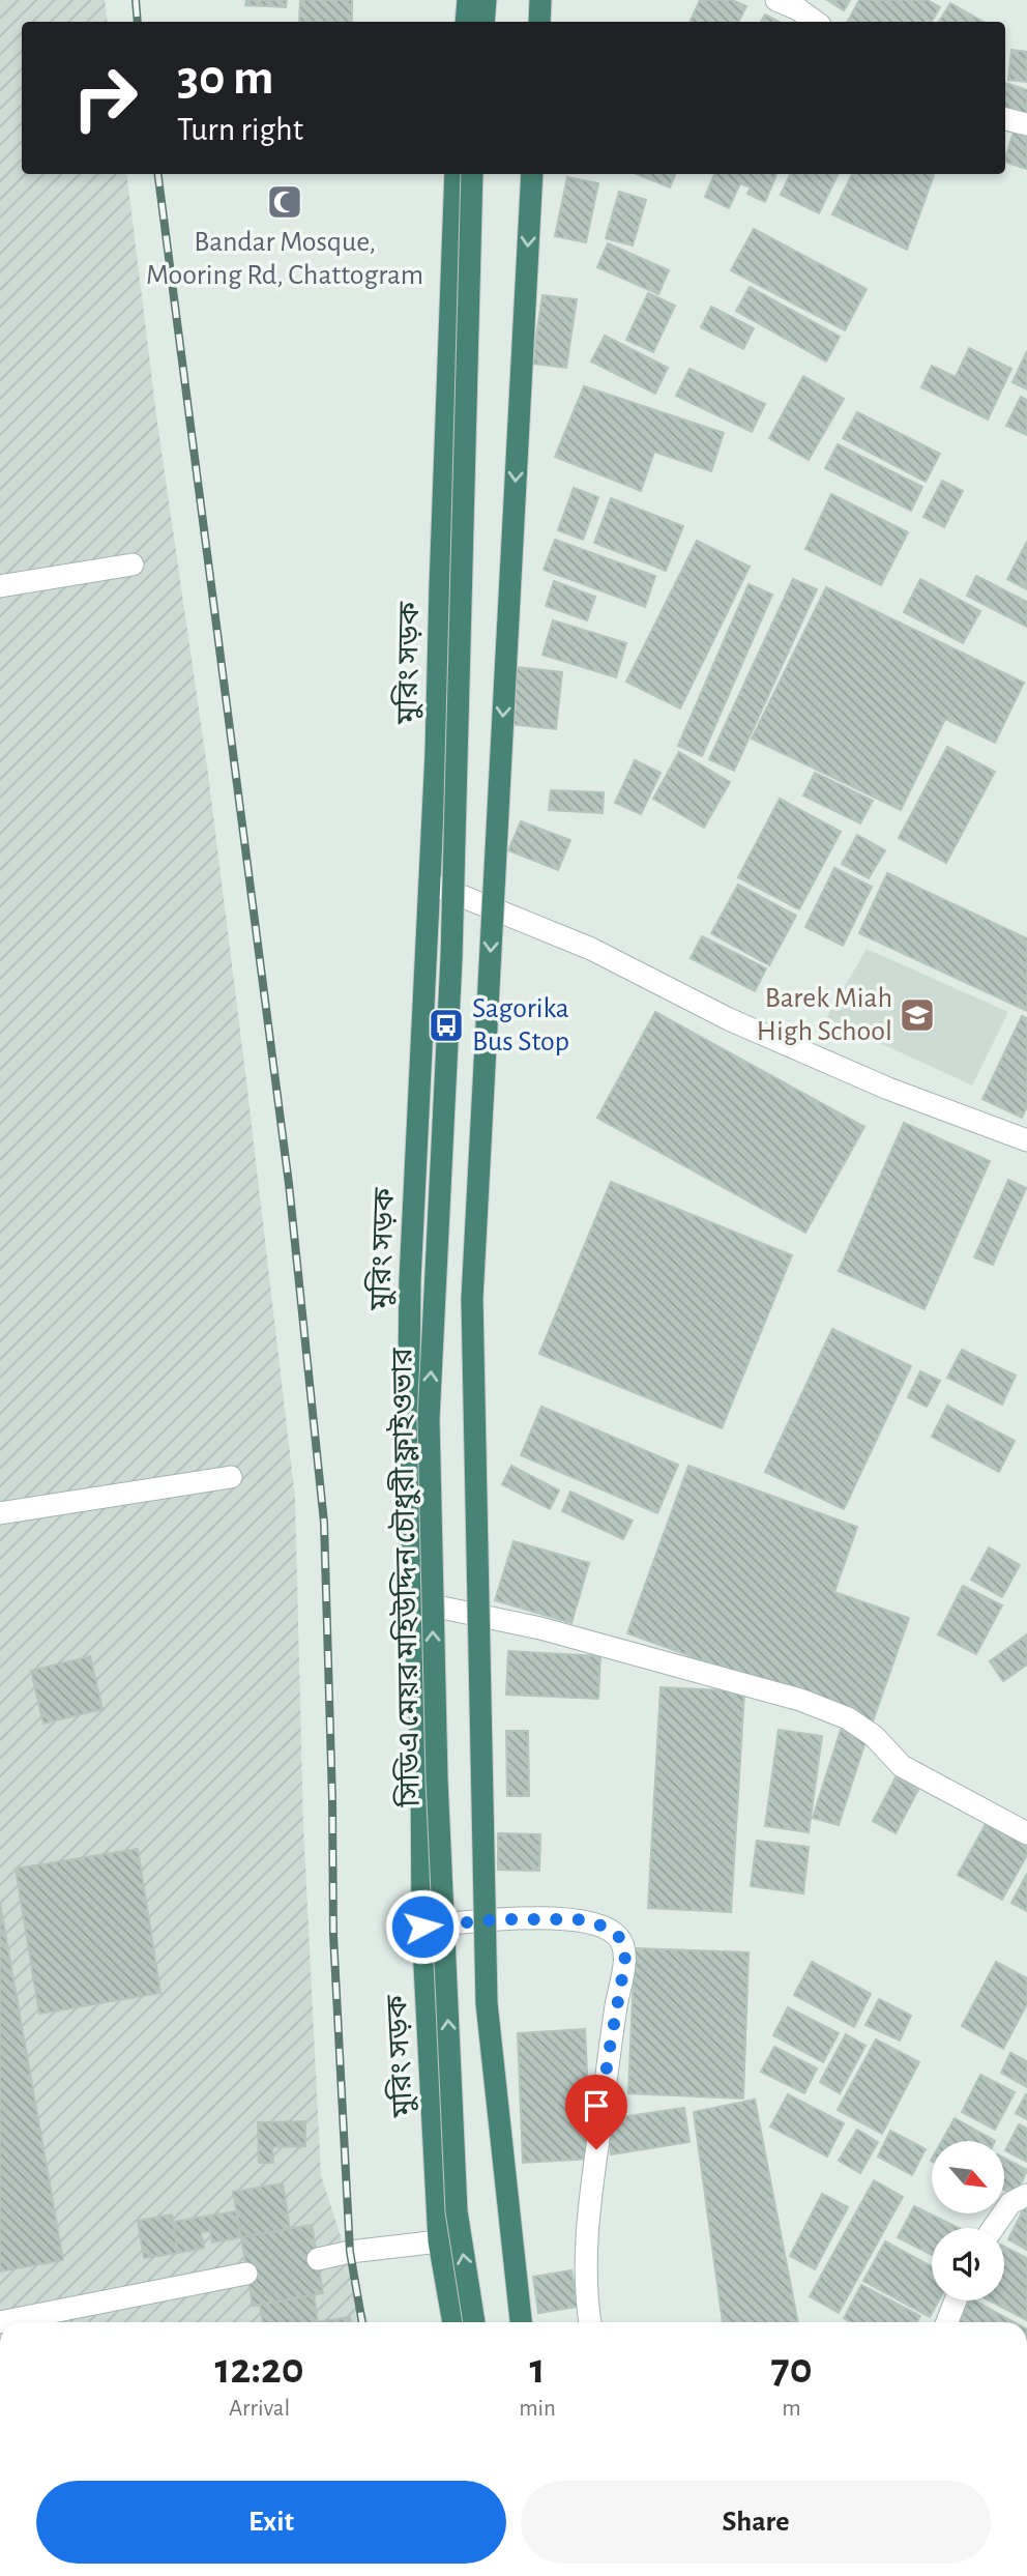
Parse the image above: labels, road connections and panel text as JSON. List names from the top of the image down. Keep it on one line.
{"streets":{"highway":["মুরিং সড়ক","সিডিএ মেয়র মহিউদ্দিন চৌধুরী ফ্লাইওভার"]},"places":{"mosque":["Bandar Mosque, Mooring Rd, Chattogram"],"school or university":["Barek Miah High School"],"bus stop":["Sagorika Bus Stop"]},"north":"bottom right","page":{"turn":["30 m","Turn right"],"eta":["12:20","Arrival","1","min","70","m"],"buttons":["Exit","Share"]}}
